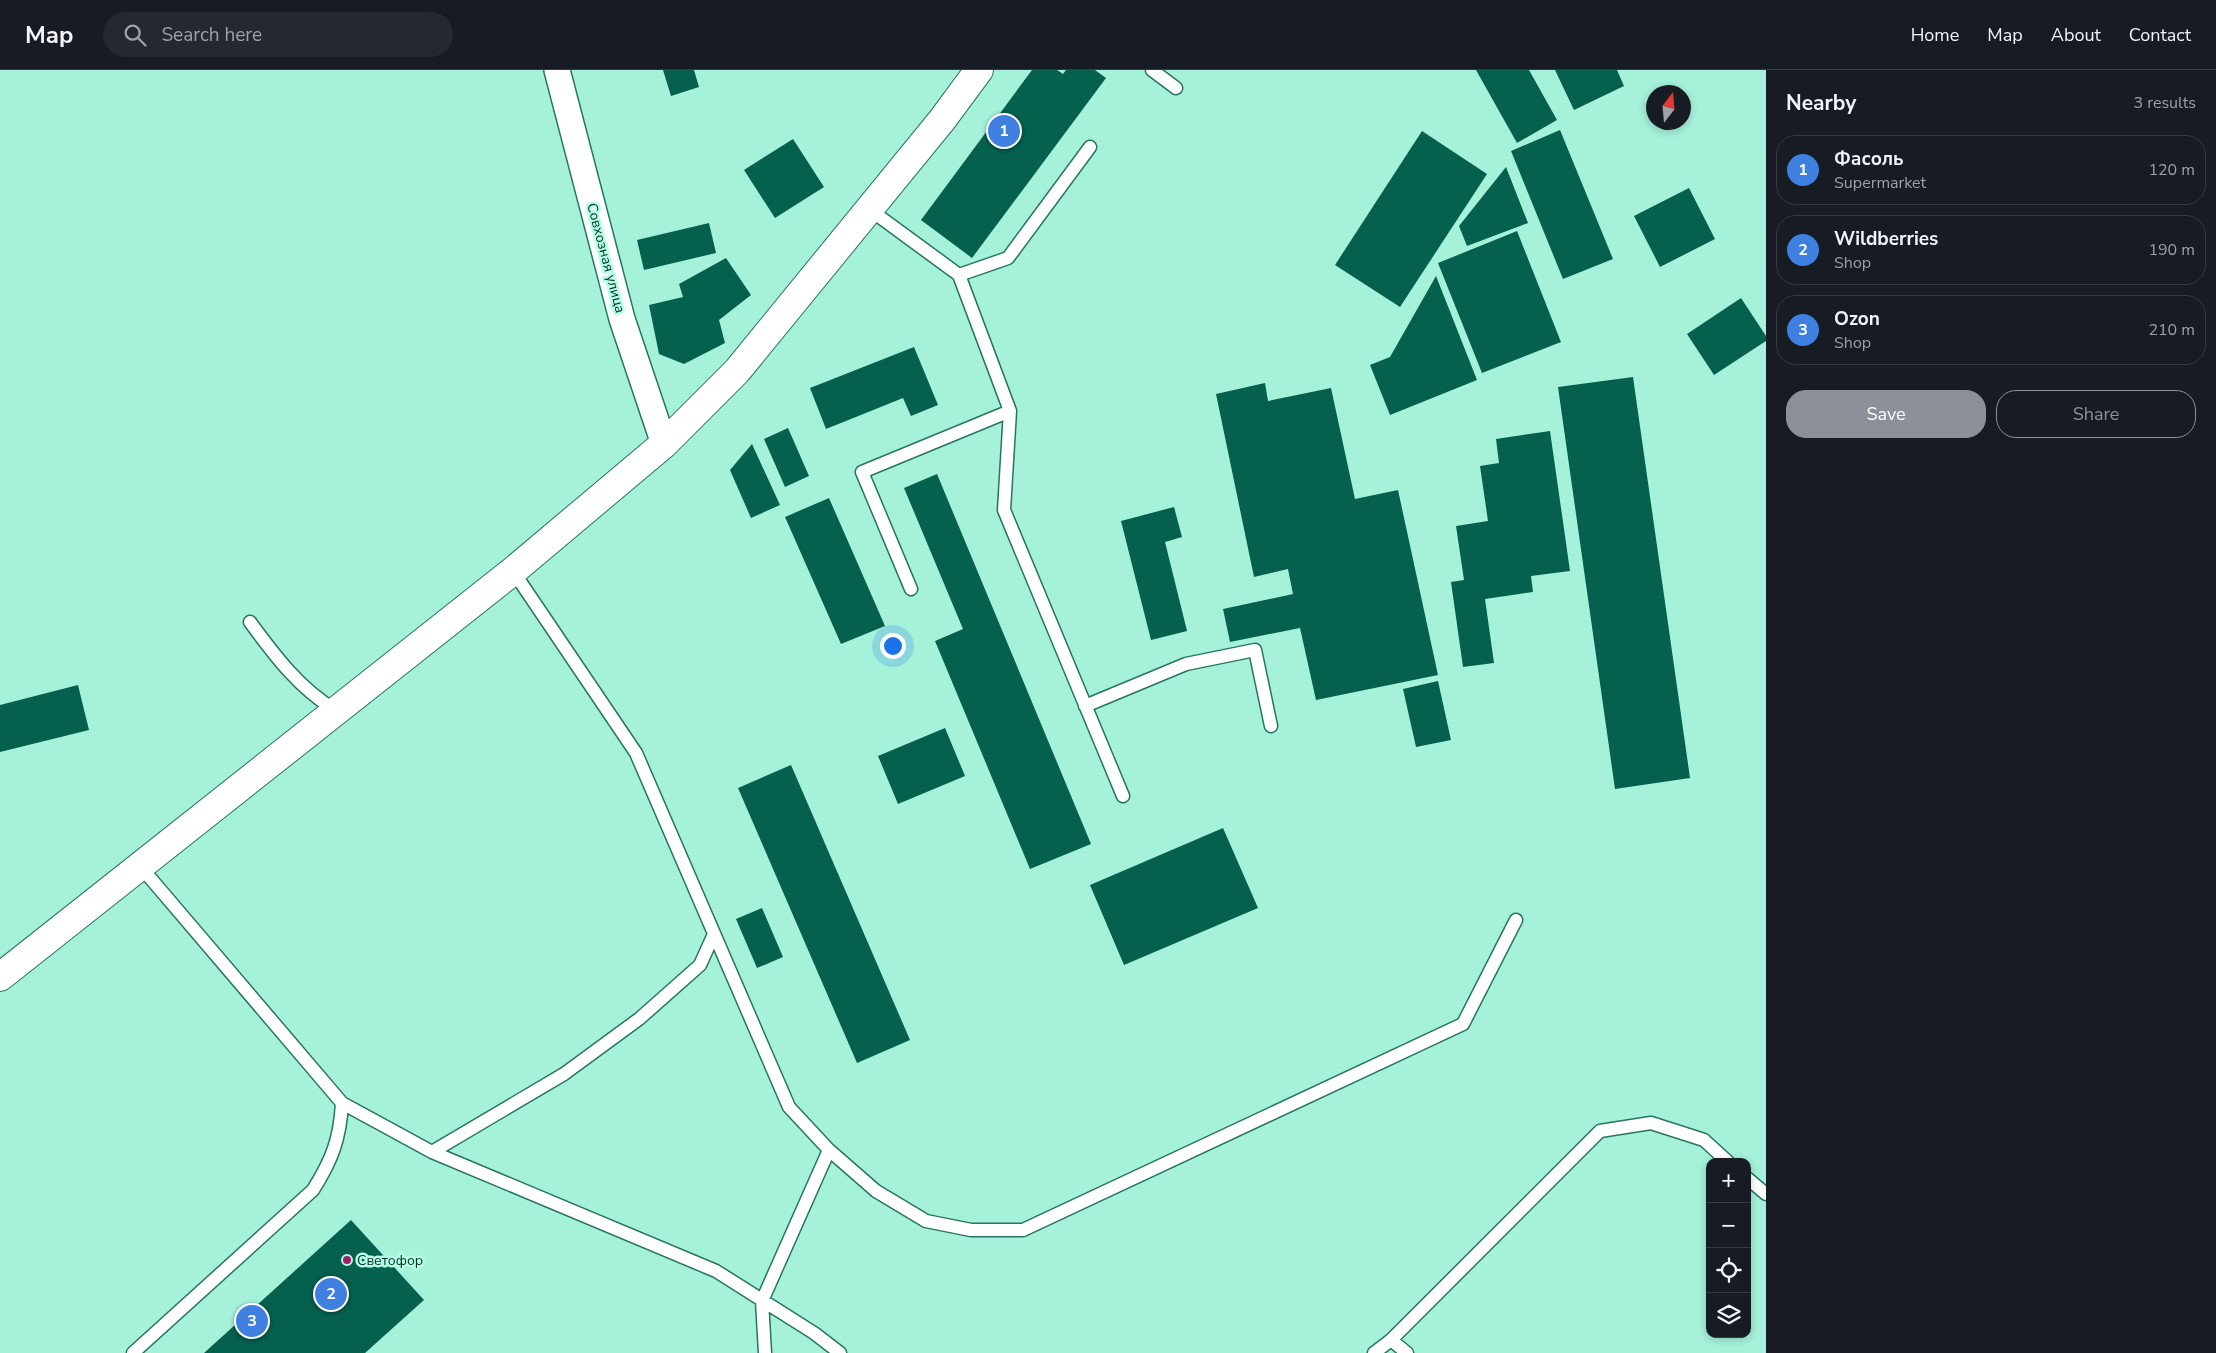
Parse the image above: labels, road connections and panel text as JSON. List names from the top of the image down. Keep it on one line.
{"streets":{"street":["Совхозная улица"]},"places":["Светофор"],"north":"top","page":{"header":"Map","search":"Search here","nav":["Home","Map","About","Contact"],"heading":["Nearby","3 results"],"pins":["1","2","3"],"list":[{"mark":"1","name":"Фасоль","note":"Supermarket","value":"120 m"},{"mark":"2","name":"Wildberries","note":"Shop","value":"190 m"},{"mark":"3","name":"Ozon","note":"Shop","value":"210 m"}],"buttons":["Save","Share"],"map_buttons":["+","−"]}}
